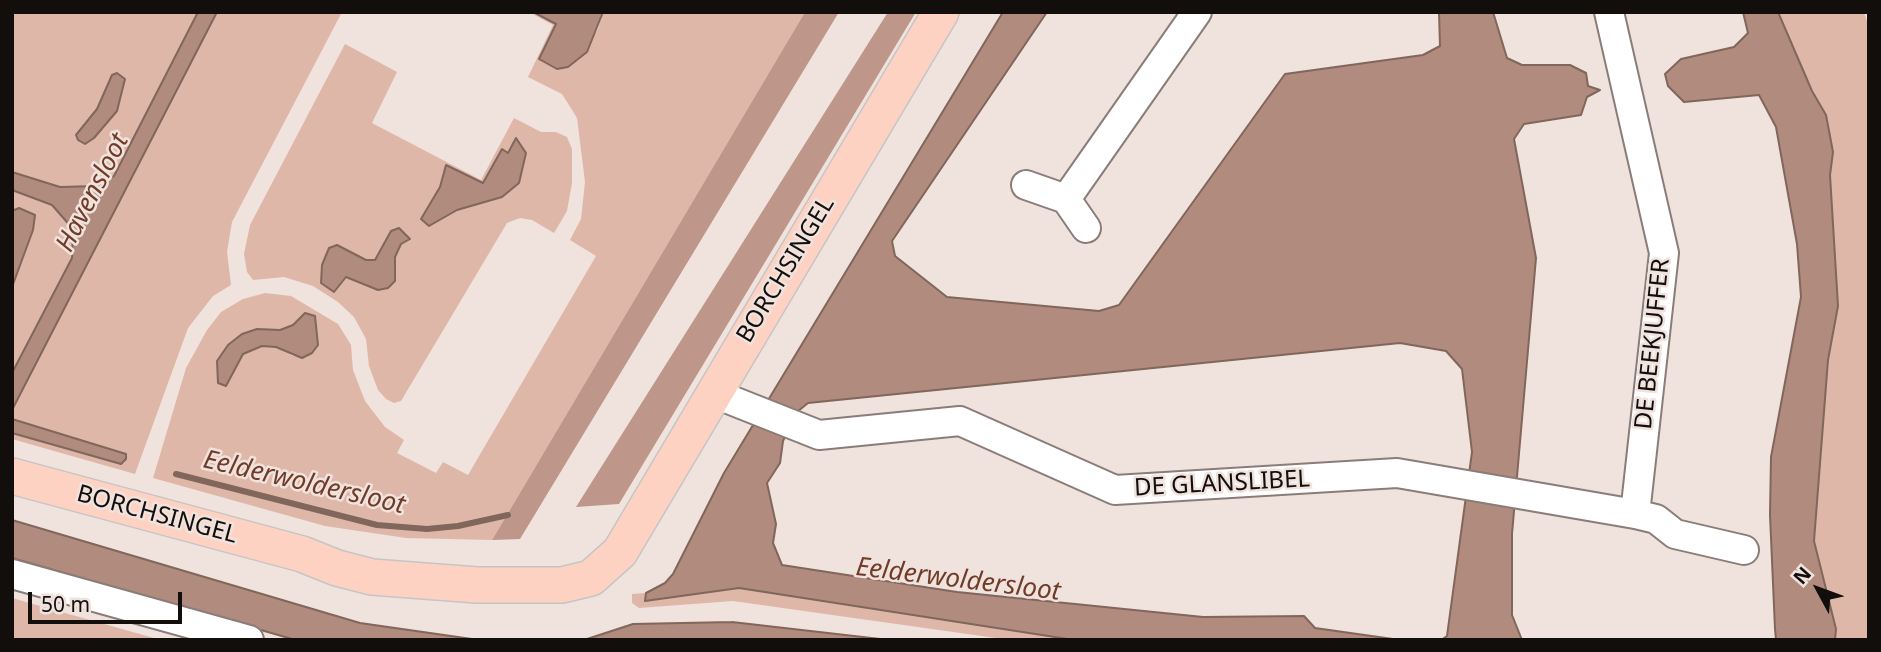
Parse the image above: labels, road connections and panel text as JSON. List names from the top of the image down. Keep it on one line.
{"streets":{"main road":["BORCHSINGEL"],"street":["DE BEEKJUFFER","DE GLANSLIBEL"]},"crossings":[["BORCHSINGEL","DE GLANSLIBEL"],["DE BEEKJUFFER","DE GLANSLIBEL"]],"water":["Havensloot","Eelderwoldersloot"],"scale_bar":"50 m","north":"top left"}
